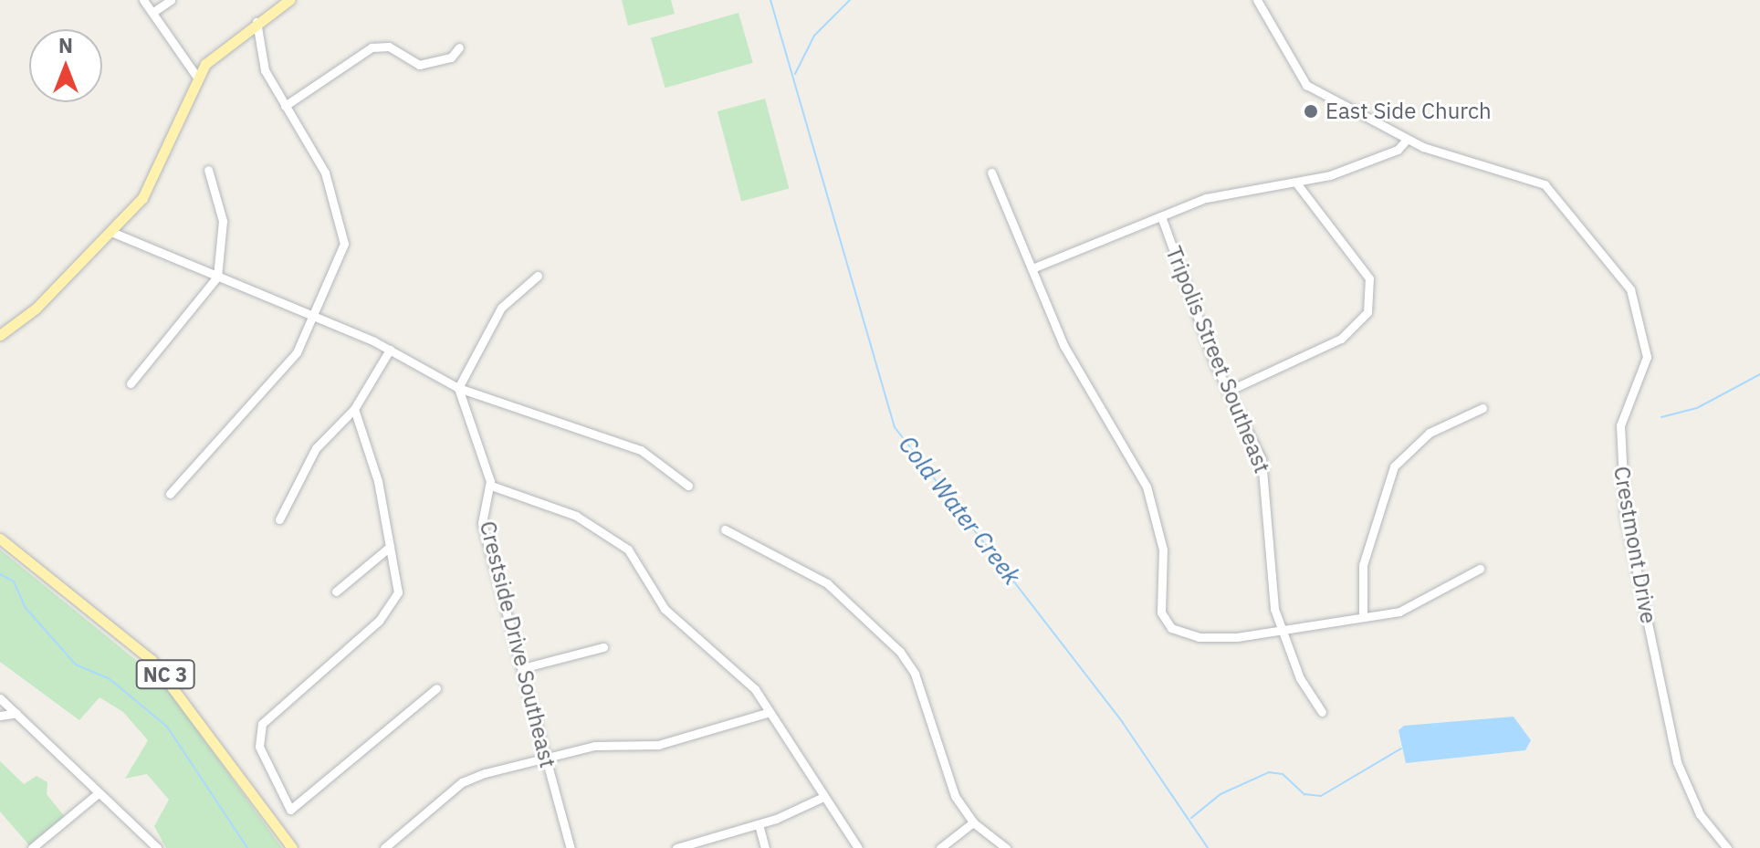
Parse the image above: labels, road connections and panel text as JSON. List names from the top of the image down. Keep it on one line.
{"streets":{"main road":["NC 3"],"street":["Tripolis Street Southeast","Crestmont Drive","Crestside Drive Southeast"]},"water":["Cold Water Creek"],"places":["East Side Church"],"north":"top"}
